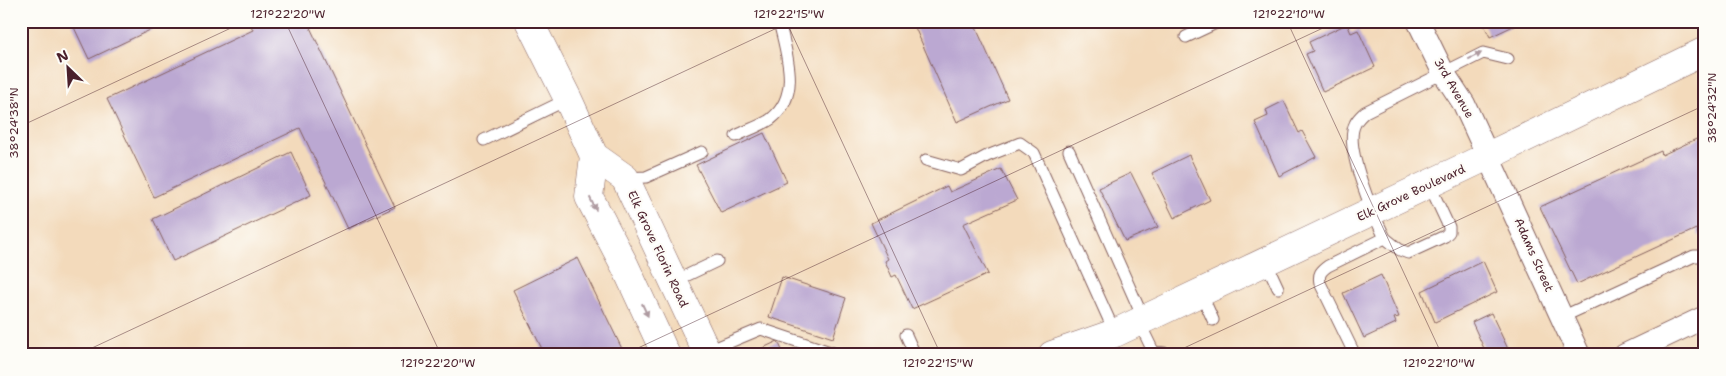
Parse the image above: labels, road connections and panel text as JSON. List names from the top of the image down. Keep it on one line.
{"streets":{"main road":["Elk Grove Boulevard","Elk Grove Florin Road"],"street":["3rd Avenue","Adams Street"]},"crossings":[["3rd Avenue","Elk Grove Boulevard"],["3rd Avenue","Adams Street"],["Elk Grove Boulevard","Adams Street"]],"north":"top left","coordinates":["121°22'20\"W","121°22'15\"W","121°22'10\"W","38°24'32\"N","38°24'38\"N"]}
